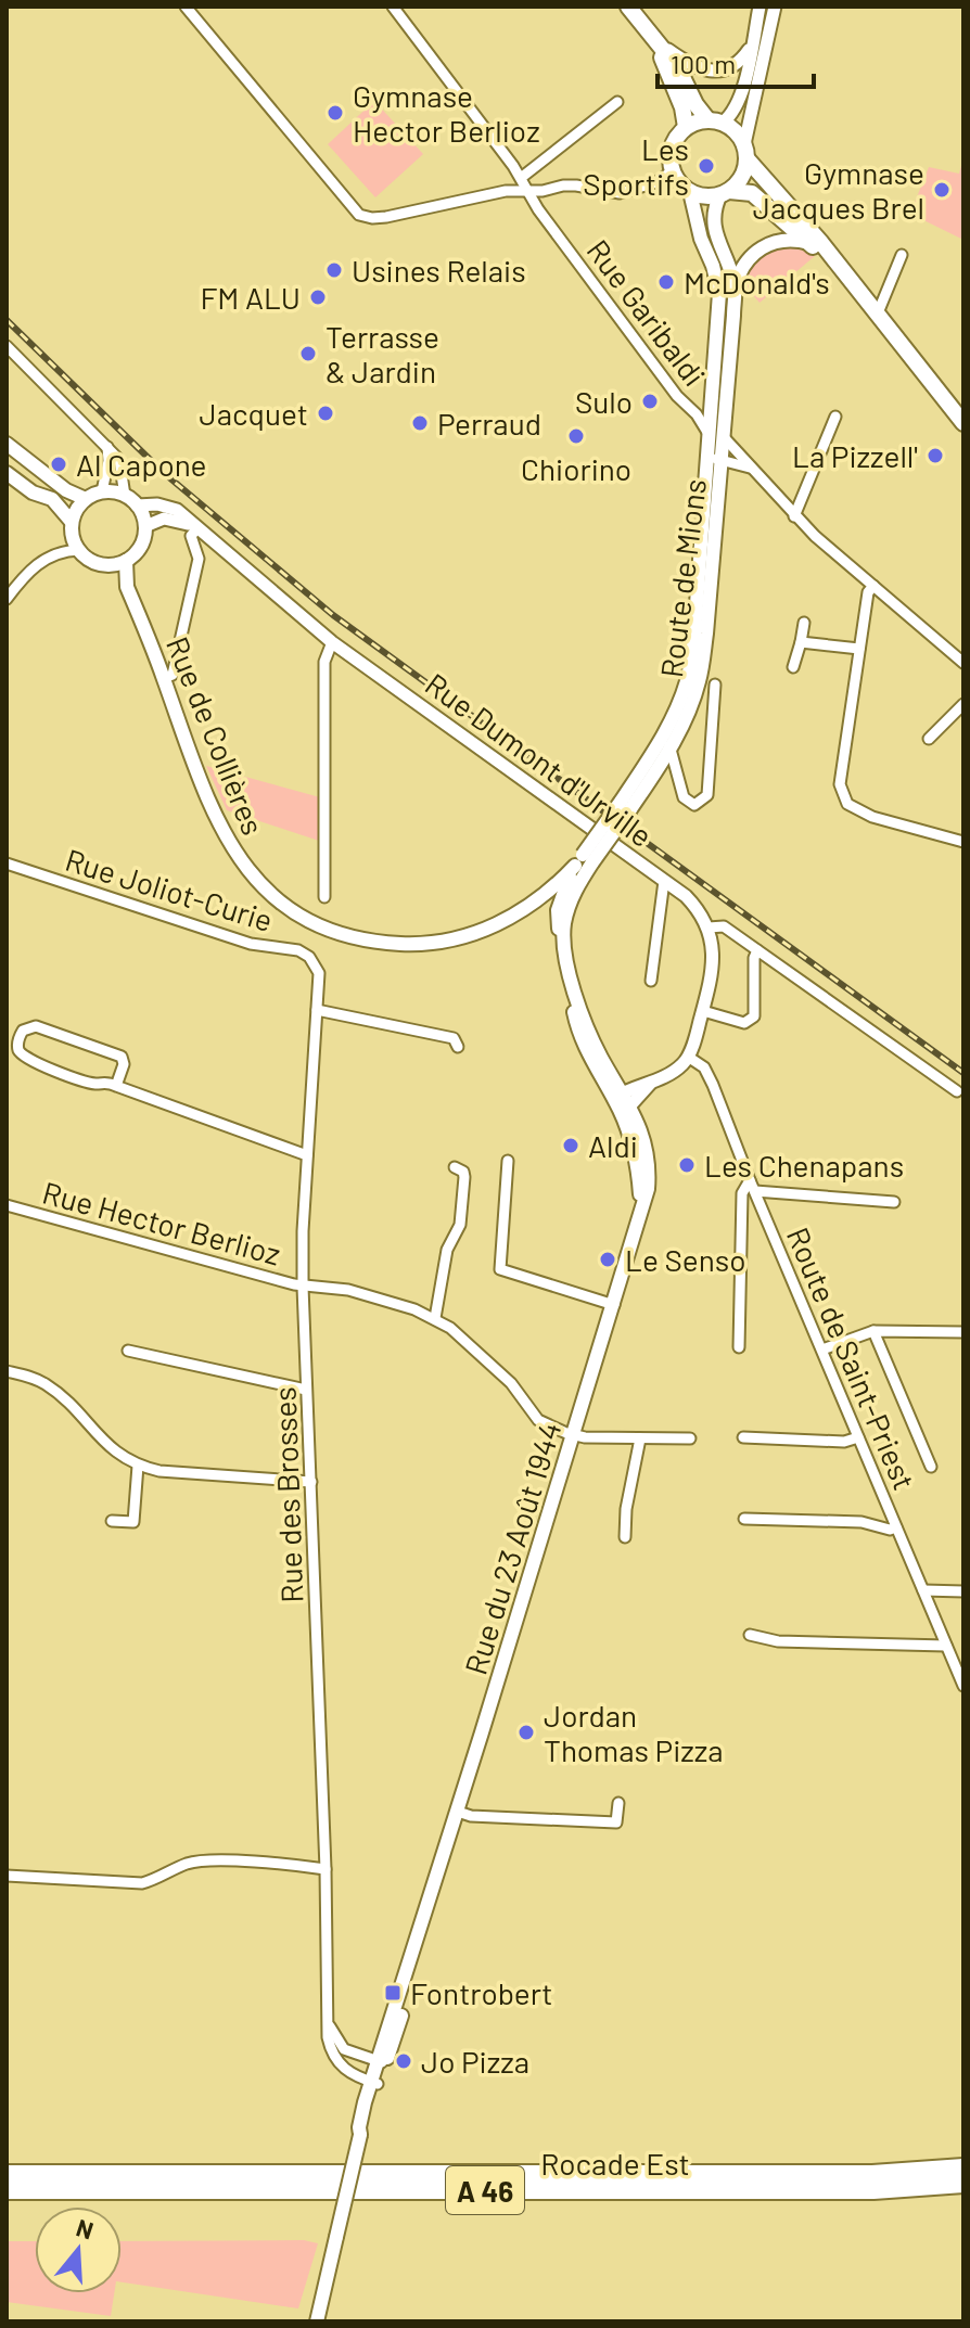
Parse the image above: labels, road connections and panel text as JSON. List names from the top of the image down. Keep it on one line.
{"streets":{"highway":["Rocade Est","A 46"],"main road":["Route de Mions","Rue de Collières","Rue du 23 Août 1944"],"street":["Rue Garibaldi","Rue Dumont d'Urville","Rue Joliot-Curie","Rue Hector Berlioz","Route de Saint-Priest","Rue des Brosses"]},"crossings":[["Rue Garibaldi","Route de Mions"],["Rue de Collières","Rue Dumont d'Urville"],["Rue de Collières","Rue du 23 Août 1944"],["Rue Joliot-Curie","Rue des Brosses"],["Rue Hector Berlioz","Rue des Brosses"],["Rue Hector Berlioz","Rue du 23 Août 1944"],["Rue des Brosses","Rue du 23 Août 1944"]],"places":{"other":["Gymnase Hector Berlioz","Les Sportifs","Gymnase Jacques Brel","Usines Relais","McDonald's","FM ALU","Terrasse & Jardin","Sulo","Jacquet","Perraud","Chiorino","La Pizzell'","Al Capone","Aldi","Les Chenapans","Le Senso","Jordan Thomas Pizza","Jo Pizza"],"transit":["Fontrobert"]},"scale_bar":"100 m","north":"top"}
